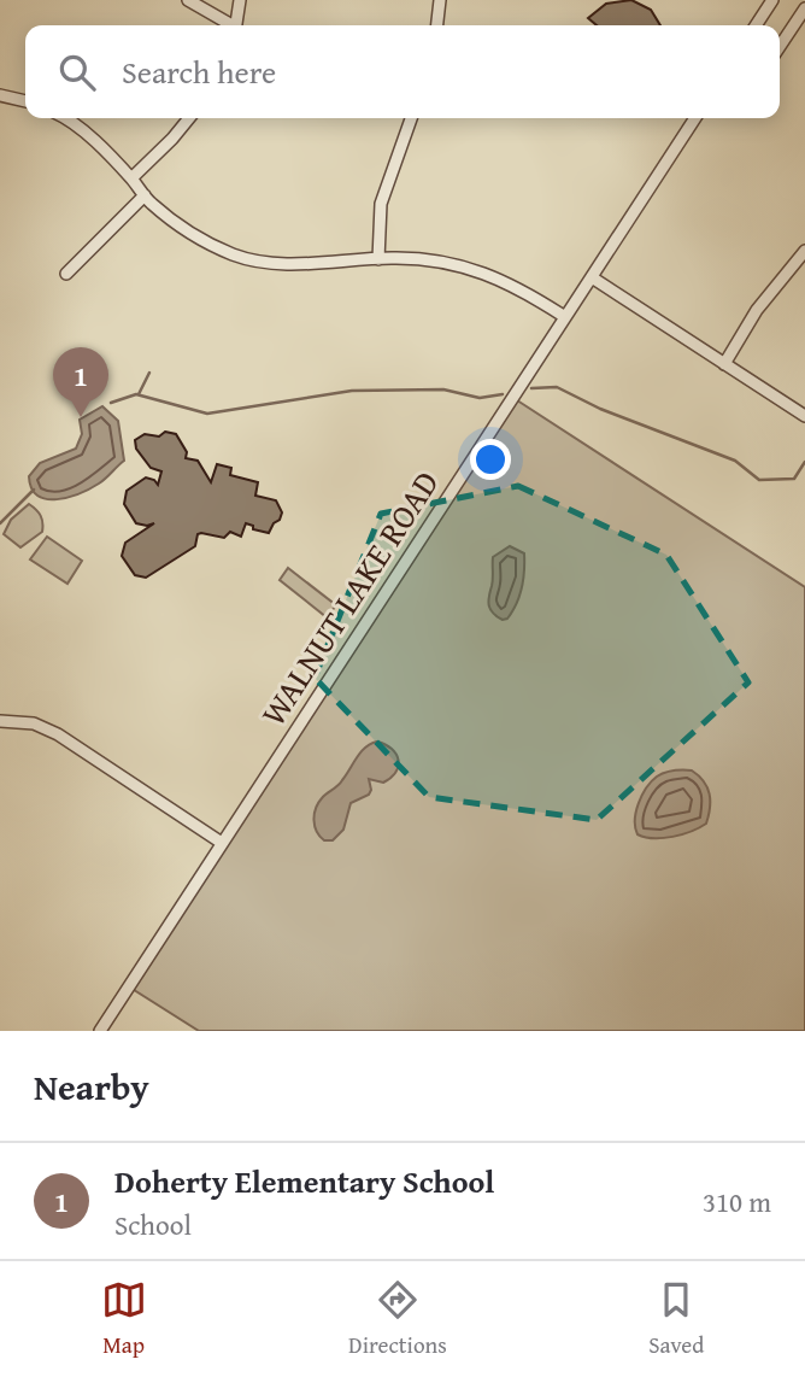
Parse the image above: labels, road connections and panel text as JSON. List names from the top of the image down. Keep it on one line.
{"streets":{"street":["WALNUT LAKE ROAD"]},"page":{"search":"Search here","pins":"1","heading":"Nearby","list":[{"mark":"1","name":"Doherty Elementary School","note":"School","value":"310 m"}],"nav":["Map","Directions","Saved"]}}
